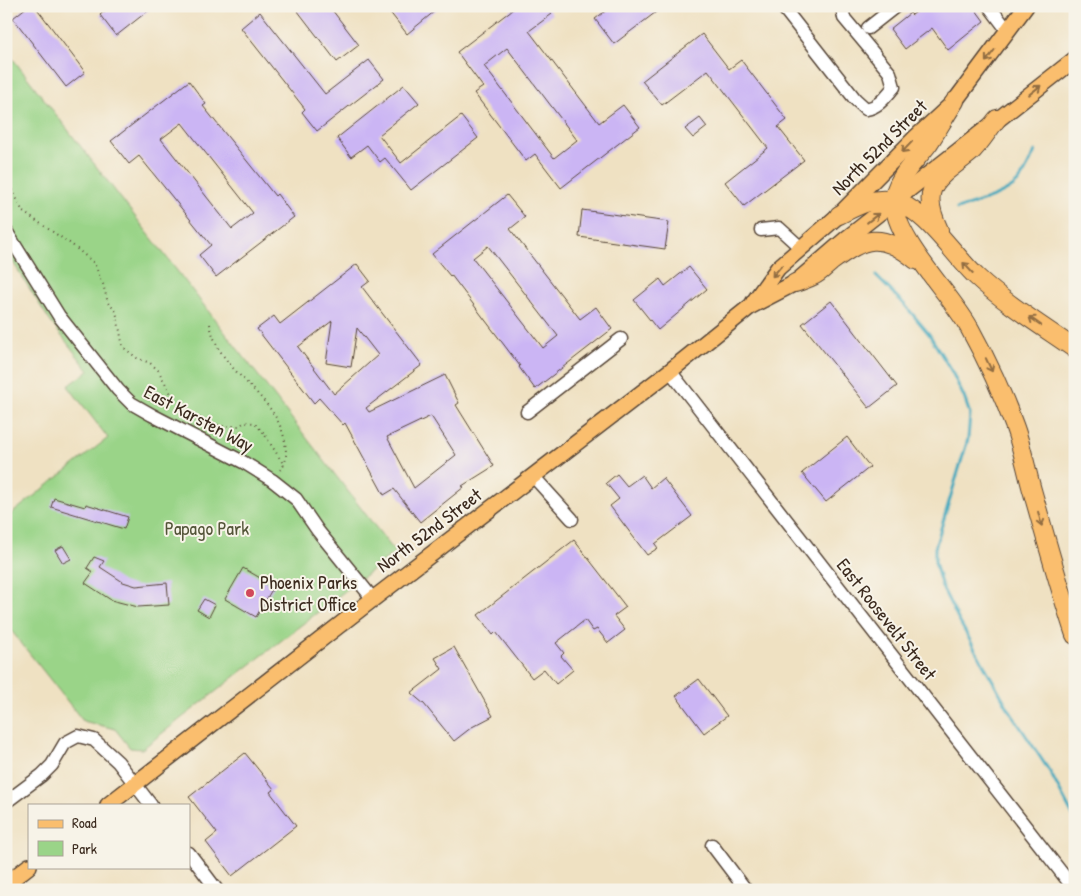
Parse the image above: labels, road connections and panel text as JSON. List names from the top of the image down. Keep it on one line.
{"streets":{"main road":["North 52nd Street"],"street":["East Karsten Way","East Roosevelt Street"]},"crossings":[["North 52nd Street","East Karsten Way"],["North 52nd Street","East Roosevelt Street"]],"parks":["Papago Park"],"places":["Phoenix Parks District Office"],"legend":["Road","Park"]}
